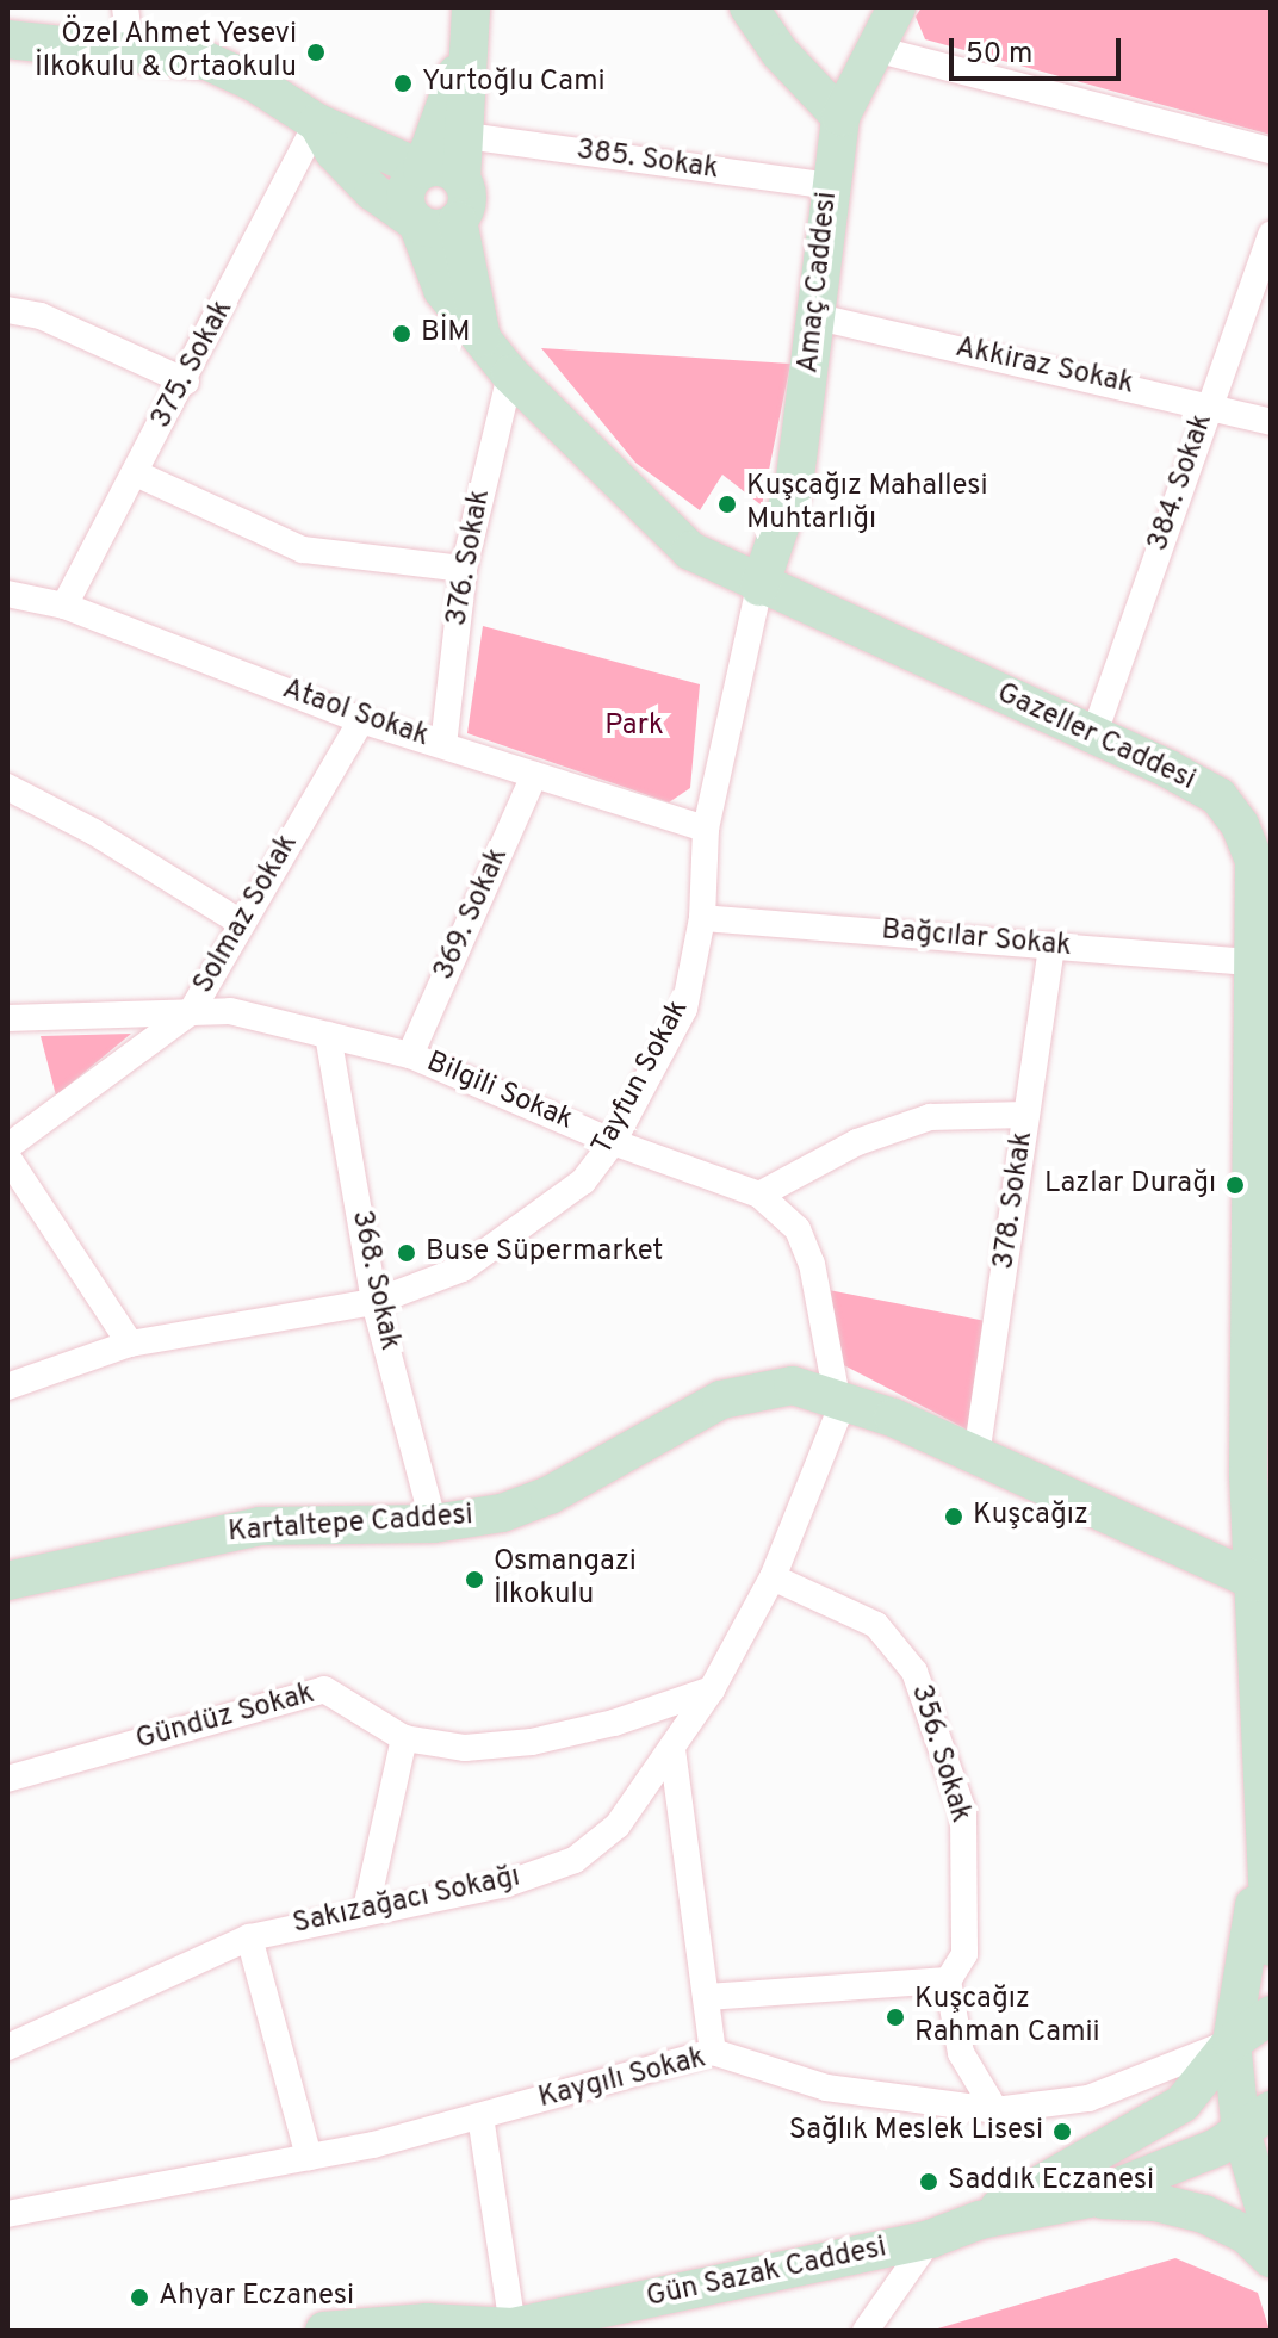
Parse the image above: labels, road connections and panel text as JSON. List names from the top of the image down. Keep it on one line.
{"streets":{"main road":["Amaç Caddesi","Gazeller Caddesi","Kartaltepe Caddesi","Gün Sazak Caddesi"],"street":["385. Sokak","375. Sokak","Akkiraz Sokak","384. Sokak","376. Sokak","Ataol Sokak","Solmaz Sokak","369. Sokak","Bağcılar Sokak","Tayfun Sokak","Bilgili Sokak","378. Sokak","368. Sokak","Gündüz Sokak","356. Sokak","Sakızağacı Sokağı","Kaygılı Sokak"]},"crossings":[["385. Sokak","Amaç Caddesi"],["Amaç Caddesi","Akkiraz Sokak"],["Amaç Caddesi","Gazeller Caddesi"],["Amaç Caddesi","Tayfun Sokak"],["375. Sokak","Ataol Sokak"],["Akkiraz Sokak","384. Sokak"],["384. Sokak","Gazeller Caddesi"],["376. Sokak","Ataol Sokak"],["376. Sokak","Gazeller Caddesi"],["Ataol Sokak","Solmaz Sokak"],["Ataol Sokak","369. Sokak"],["Ataol Sokak","Tayfun Sokak"],["Gazeller Caddesi","Bağcılar Sokak"],["Gazeller Caddesi","Tayfun Sokak"],["Gazeller Caddesi","Kartaltepe Caddesi"],["Gazeller Caddesi","Kaygılı Sokak"],["Gazeller Caddesi","Gün Sazak Caddesi"],["Solmaz Sokak","Bilgili Sokak"],["369. Sokak","Bilgili Sokak"],["Bağcılar Sokak","Tayfun Sokak"],["Bağcılar Sokak","378. Sokak"],["Tayfun Sokak","Bilgili Sokak"],["Tayfun Sokak","368. Sokak"],["Bilgili Sokak","368. Sokak"],["Bilgili Sokak","Kartaltepe Caddesi"],["Bilgili Sokak","Sakızağacı Sokağı"],["378. Sokak","Kartaltepe Caddesi"],["368. Sokak","Kartaltepe Caddesi"],["Kartaltepe Caddesi","Sakızağacı Sokağı"],["Gündüz Sokak","Sakızağacı Sokağı"],["356. Sokak","Sakızağacı Sokağı"],["Kaygılı Sokak","Gün Sazak Caddesi"]],"parks":["Park"],"places":["Özel Ahmet Yesevi İlkokulu & Ortaokulu","Yurtoğlu Cami","BİM","Kuşcağız Mahallesi Muhtarlığı","Lazlar Durağı","Buse Süpermarket","Kuşcağız","Osmangazi İlkokulu","Kuşcağız Rahman Camii","Sağlık Meslek Lisesi","Saddık Eczanesi","Ahyar Eczanesi"],"scale_bar":"50 m"}
